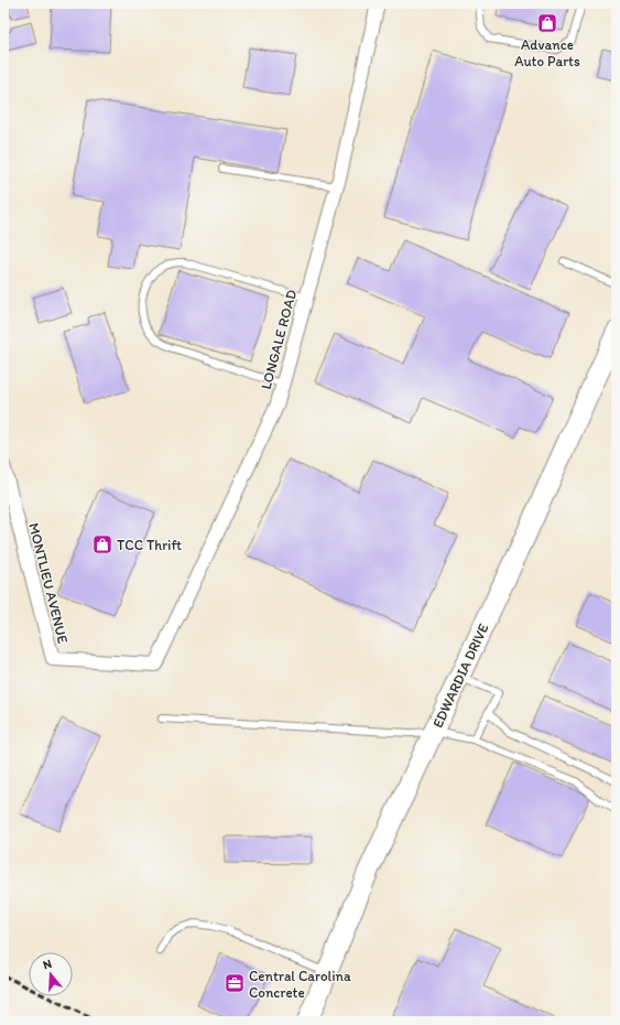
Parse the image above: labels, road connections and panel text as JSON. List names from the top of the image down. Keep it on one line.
{"streets":{"main road":["EDWARDIA DRIVE"],"street":["LONGALE ROAD","MONTLIEU AVENUE"]},"crossings":[["LONGALE ROAD","MONTLIEU AVENUE"]],"places":{"shop":["Advance Auto Parts","TCC Thrift"],"office":["Central Carolina Concrete"]},"north":"top"}
